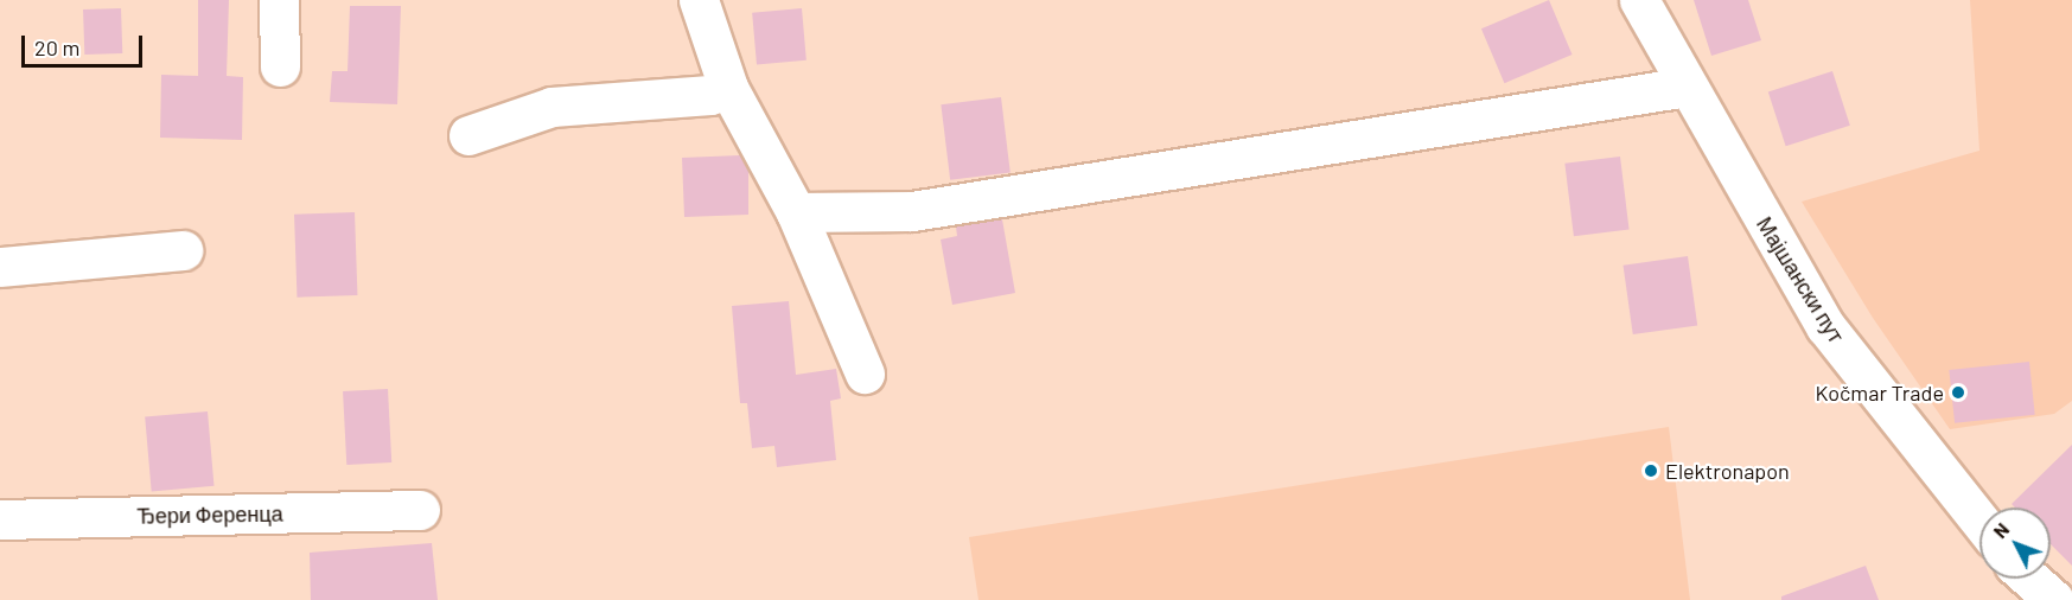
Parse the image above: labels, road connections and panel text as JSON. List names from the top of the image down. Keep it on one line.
{"streets":{"street":["Мајшански пут","Ђери Ференца"]},"places":["Kočmar Trade","Elektronapon"],"scale_bar":"20 m","north":"top left"}
